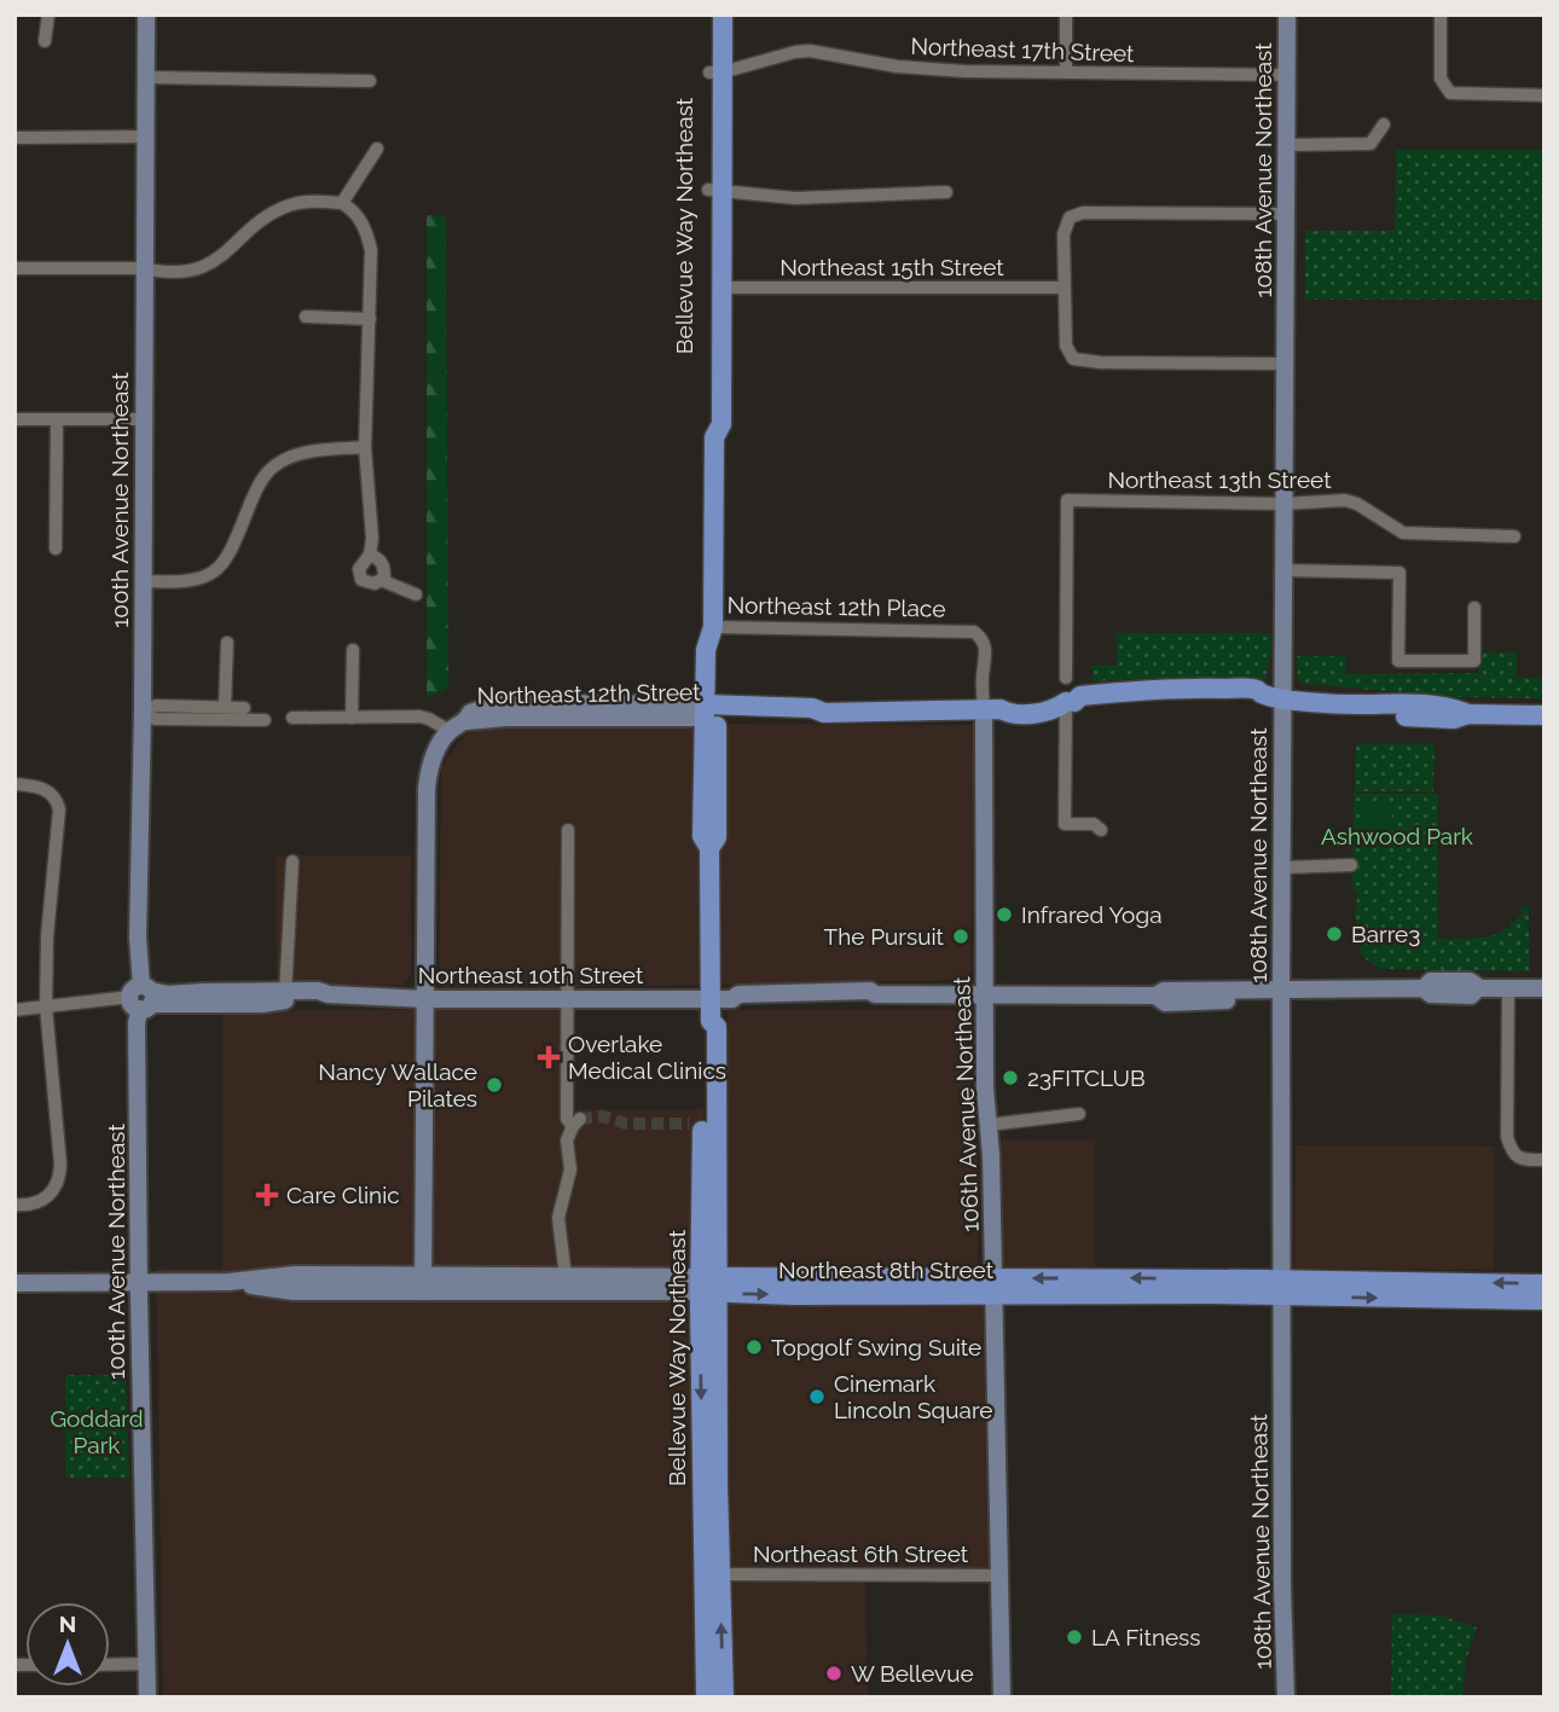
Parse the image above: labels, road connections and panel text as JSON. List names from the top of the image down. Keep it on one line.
{"streets":{"main road":["108th Avenue Northeast","Bellevue Way Northeast","100th Avenue Northeast","Northeast 12th Street","Northeast 10th Street","106th Avenue Northeast","Northeast 8th Street"],"street":["Northeast 17th Street","Northeast 15th Street","Northeast 13th Street","Northeast 12th Place","Northeast 6th Street"]},"crossings":[["Northeast 17th Street","108th Avenue Northeast"],["Northeast 17th Street","Bellevue Way Northeast"],["108th Avenue Northeast","Northeast 13th Street"],["108th Avenue Northeast","Northeast 12th Street"],["108th Avenue Northeast","Northeast 10th Street"],["108th Avenue Northeast","Northeast 8th Street"],["Bellevue Way Northeast","Northeast 15th Street"],["Bellevue Way Northeast","Northeast 12th Place"],["Bellevue Way Northeast","Northeast 12th Street"],["Bellevue Way Northeast","Northeast 10th Street"],["Bellevue Way Northeast","Northeast 8th Street"],["Bellevue Way Northeast","Northeast 6th Street"],["100th Avenue Northeast","Northeast 10th Street"],["100th Avenue Northeast","Northeast 8th Street"],["Northeast 12th Place","Northeast 12th Street"],["Northeast 12th Place","106th Avenue Northeast"],["Northeast 12th Street","106th Avenue Northeast"],["Northeast 10th Street","106th Avenue Northeast"],["106th Avenue Northeast","Northeast 8th Street"],["106th Avenue Northeast","Northeast 6th Street"]],"parks":["Ashwood Park","Goddard Park"],"places":{"other":["Infrared Yoga","Barre3","The Pursuit","23FITCLUB","Nancy Wallace Pilates","Topgolf Swing Suite","Cinemark Lincoln Square","LA Fitness","W Bellevue"],"health":["Overlake Medical Clinics","Care Clinic"]},"north":"top"}
